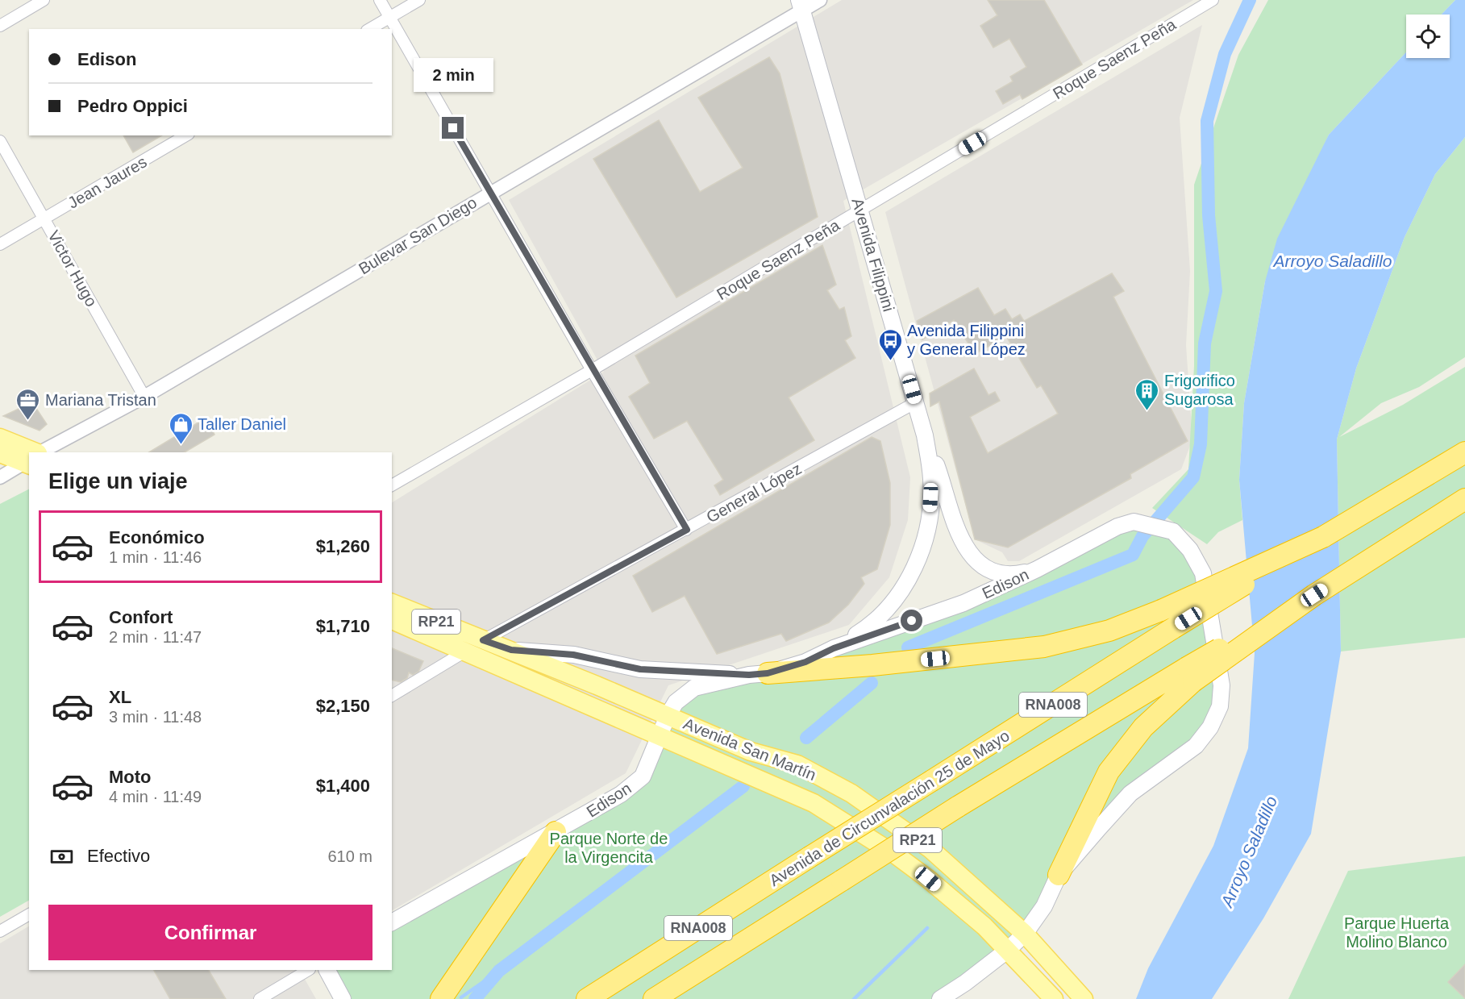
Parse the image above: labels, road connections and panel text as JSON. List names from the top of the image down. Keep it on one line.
{"streets":{"highway":["RNA008","Avenida de Circunvalación 25 de Mayo"],"main road":["Avenida Filippini","Edison","RP21","Avenida San Martín"],"street":["Roque Saenz Peña","Jean Jaures","Bulevar San Diego","Victor Hugo","General López"]},"crossings":[["Roque Saenz Peña","Avenida Filippini"],["Jean Jaures","Victor Hugo"],["Bulevar San Diego","Avenida Filippini"],["Bulevar San Diego","Victor Hugo"],["Avenida Filippini","General López"],["Avenida Filippini","Edison"],["General López","Avenida San Martín"],["Edison","RNA008"],["Edison","Avenida San Martín"],["RNA008","Avenida de Circunvalación 25 de Mayo"]],"water":["Arroyo Saladillo"],"parks":["Parque Norte de la Virgencita","Parque Huerta Molino Blanco"],"places":{"bus stop":["Avenida Filippini y General López"],"building":["Frigorifico Sugarosa"],"office":["Mariana Tristan"],"shop":["Taller Daniel"]},"page":{"banner":["Edison","Pedro Oppici"],"bubble":"2 min","heading":"Elige un viaje","list":[{"name":"Económico","note":"1 min · 11:46","value":"$1,260"},{"name":"Confort","note":"2 min · 11:47","value":"$1,710"},{"name":"XL","note":"3 min · 11:48","value":"$2,150"},{"name":"Moto","note":"4 min · 11:49","value":"$1,400"}],"pay":["Efectivo","610 m"],"buttons":"Confirmar"}}
